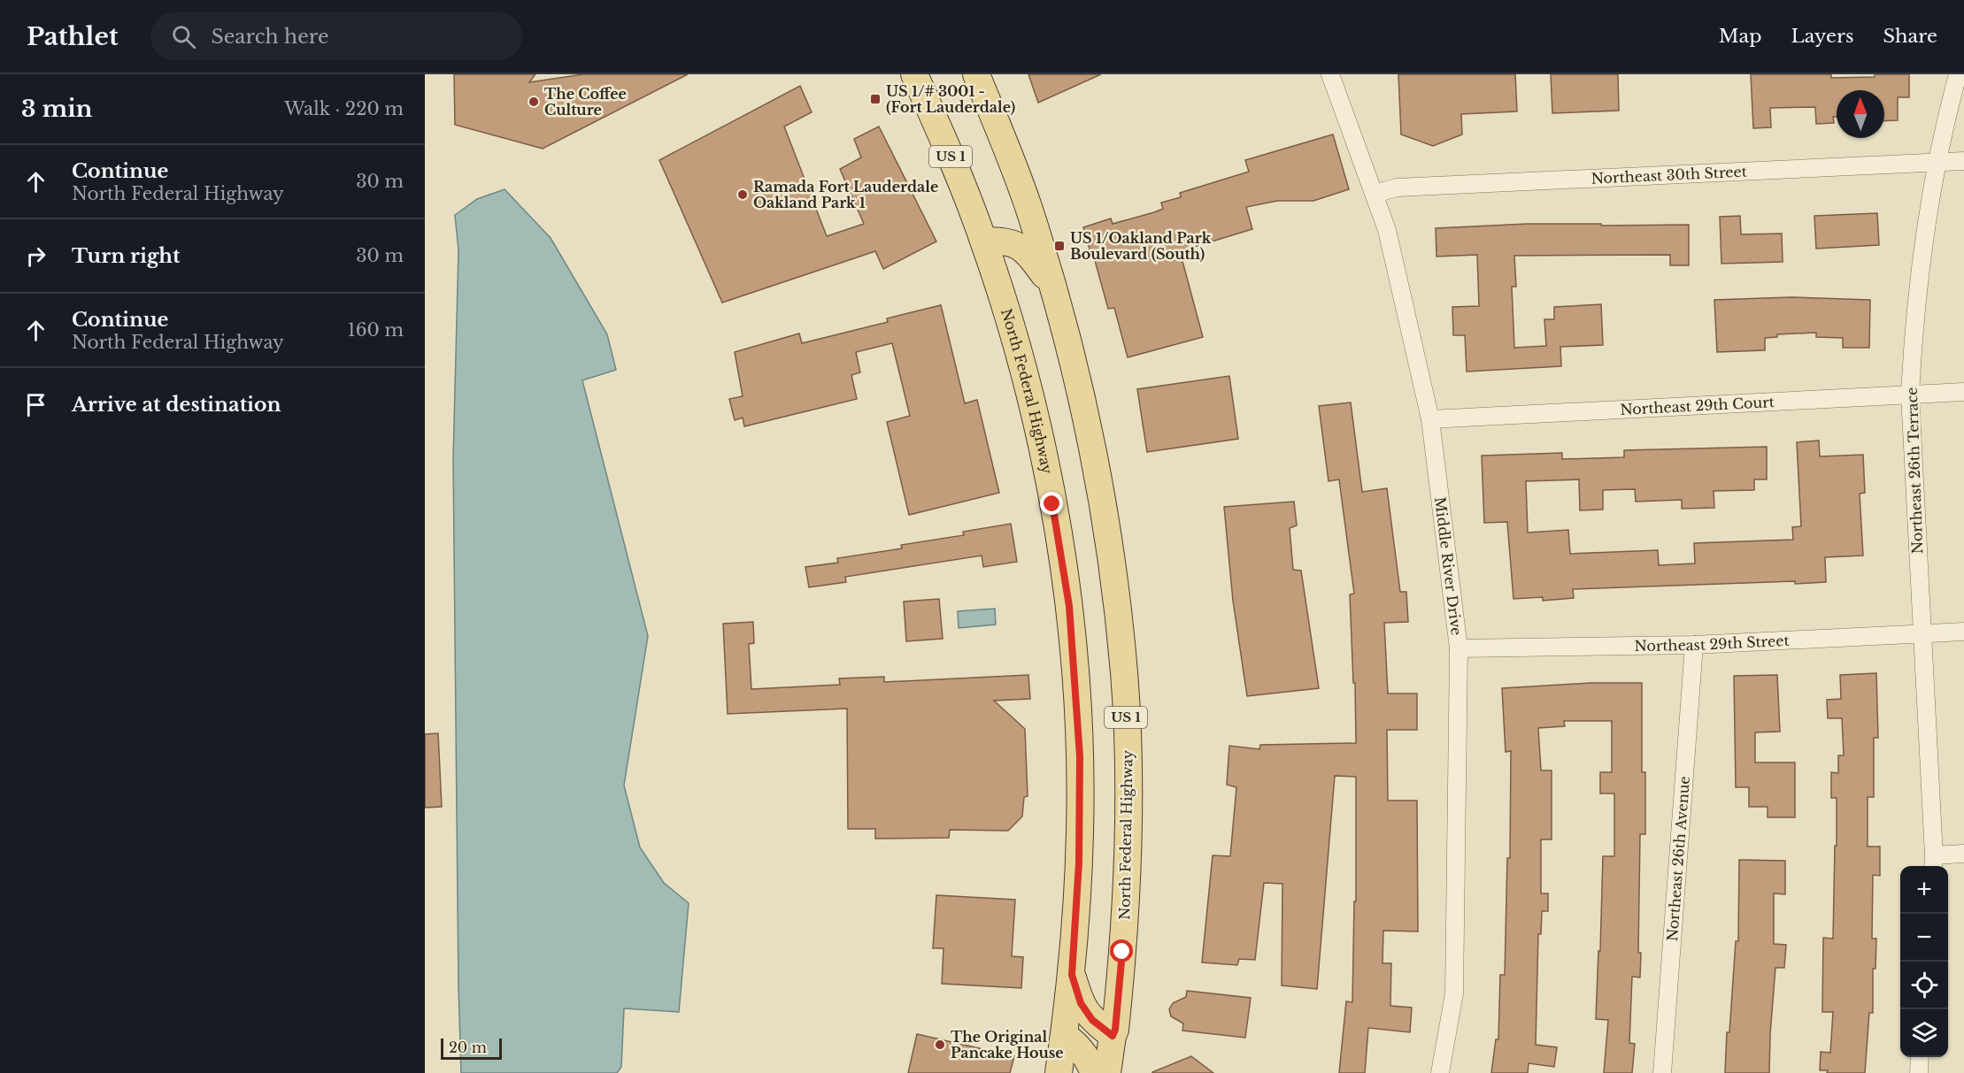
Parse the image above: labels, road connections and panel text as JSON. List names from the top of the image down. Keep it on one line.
{"streets":{"main road":["US 1","North Federal Highway"],"street":["Northeast 30th Street","Northeast 29th Court","Northeast 26th Terrace","Middle River Drive","Northeast 29th Street","Northeast 26th Avenue"]},"crossings":[["Northeast 30th Street","Northeast 26th Terrace"],["Northeast 30th Street","Middle River Drive"],["Northeast 29th Court","Northeast 26th Terrace"],["Northeast 29th Court","Middle River Drive"],["Northeast 26th Terrace","Northeast 29th Street"],["Middle River Drive","Northeast 29th Street"],["Northeast 29th Street","Northeast 26th Avenue"]],"places":{"transit":["US 1/# 3001 - (Fort Lauderdale)","US 1/Oakland Park Boulevard (South)"],"other":["The Coffee Culture","Ramada Fort Lauderdale Oakland Park 1","The Original Pancake House"]},"scale_bar":"20 m","north":"top","page":{"header":"Pathlet","search":"Search here","nav":["Map","Layers","Share"],"heading":["3 min","Walk · 220 m"],"list":[["Continue","North Federal Highway","30 m"],["Turn right","30 m"],["Continue","North Federal Highway","160 m"],"Arrive at destination"],"map_buttons":["+","−"],"scale":"20 m"}}
